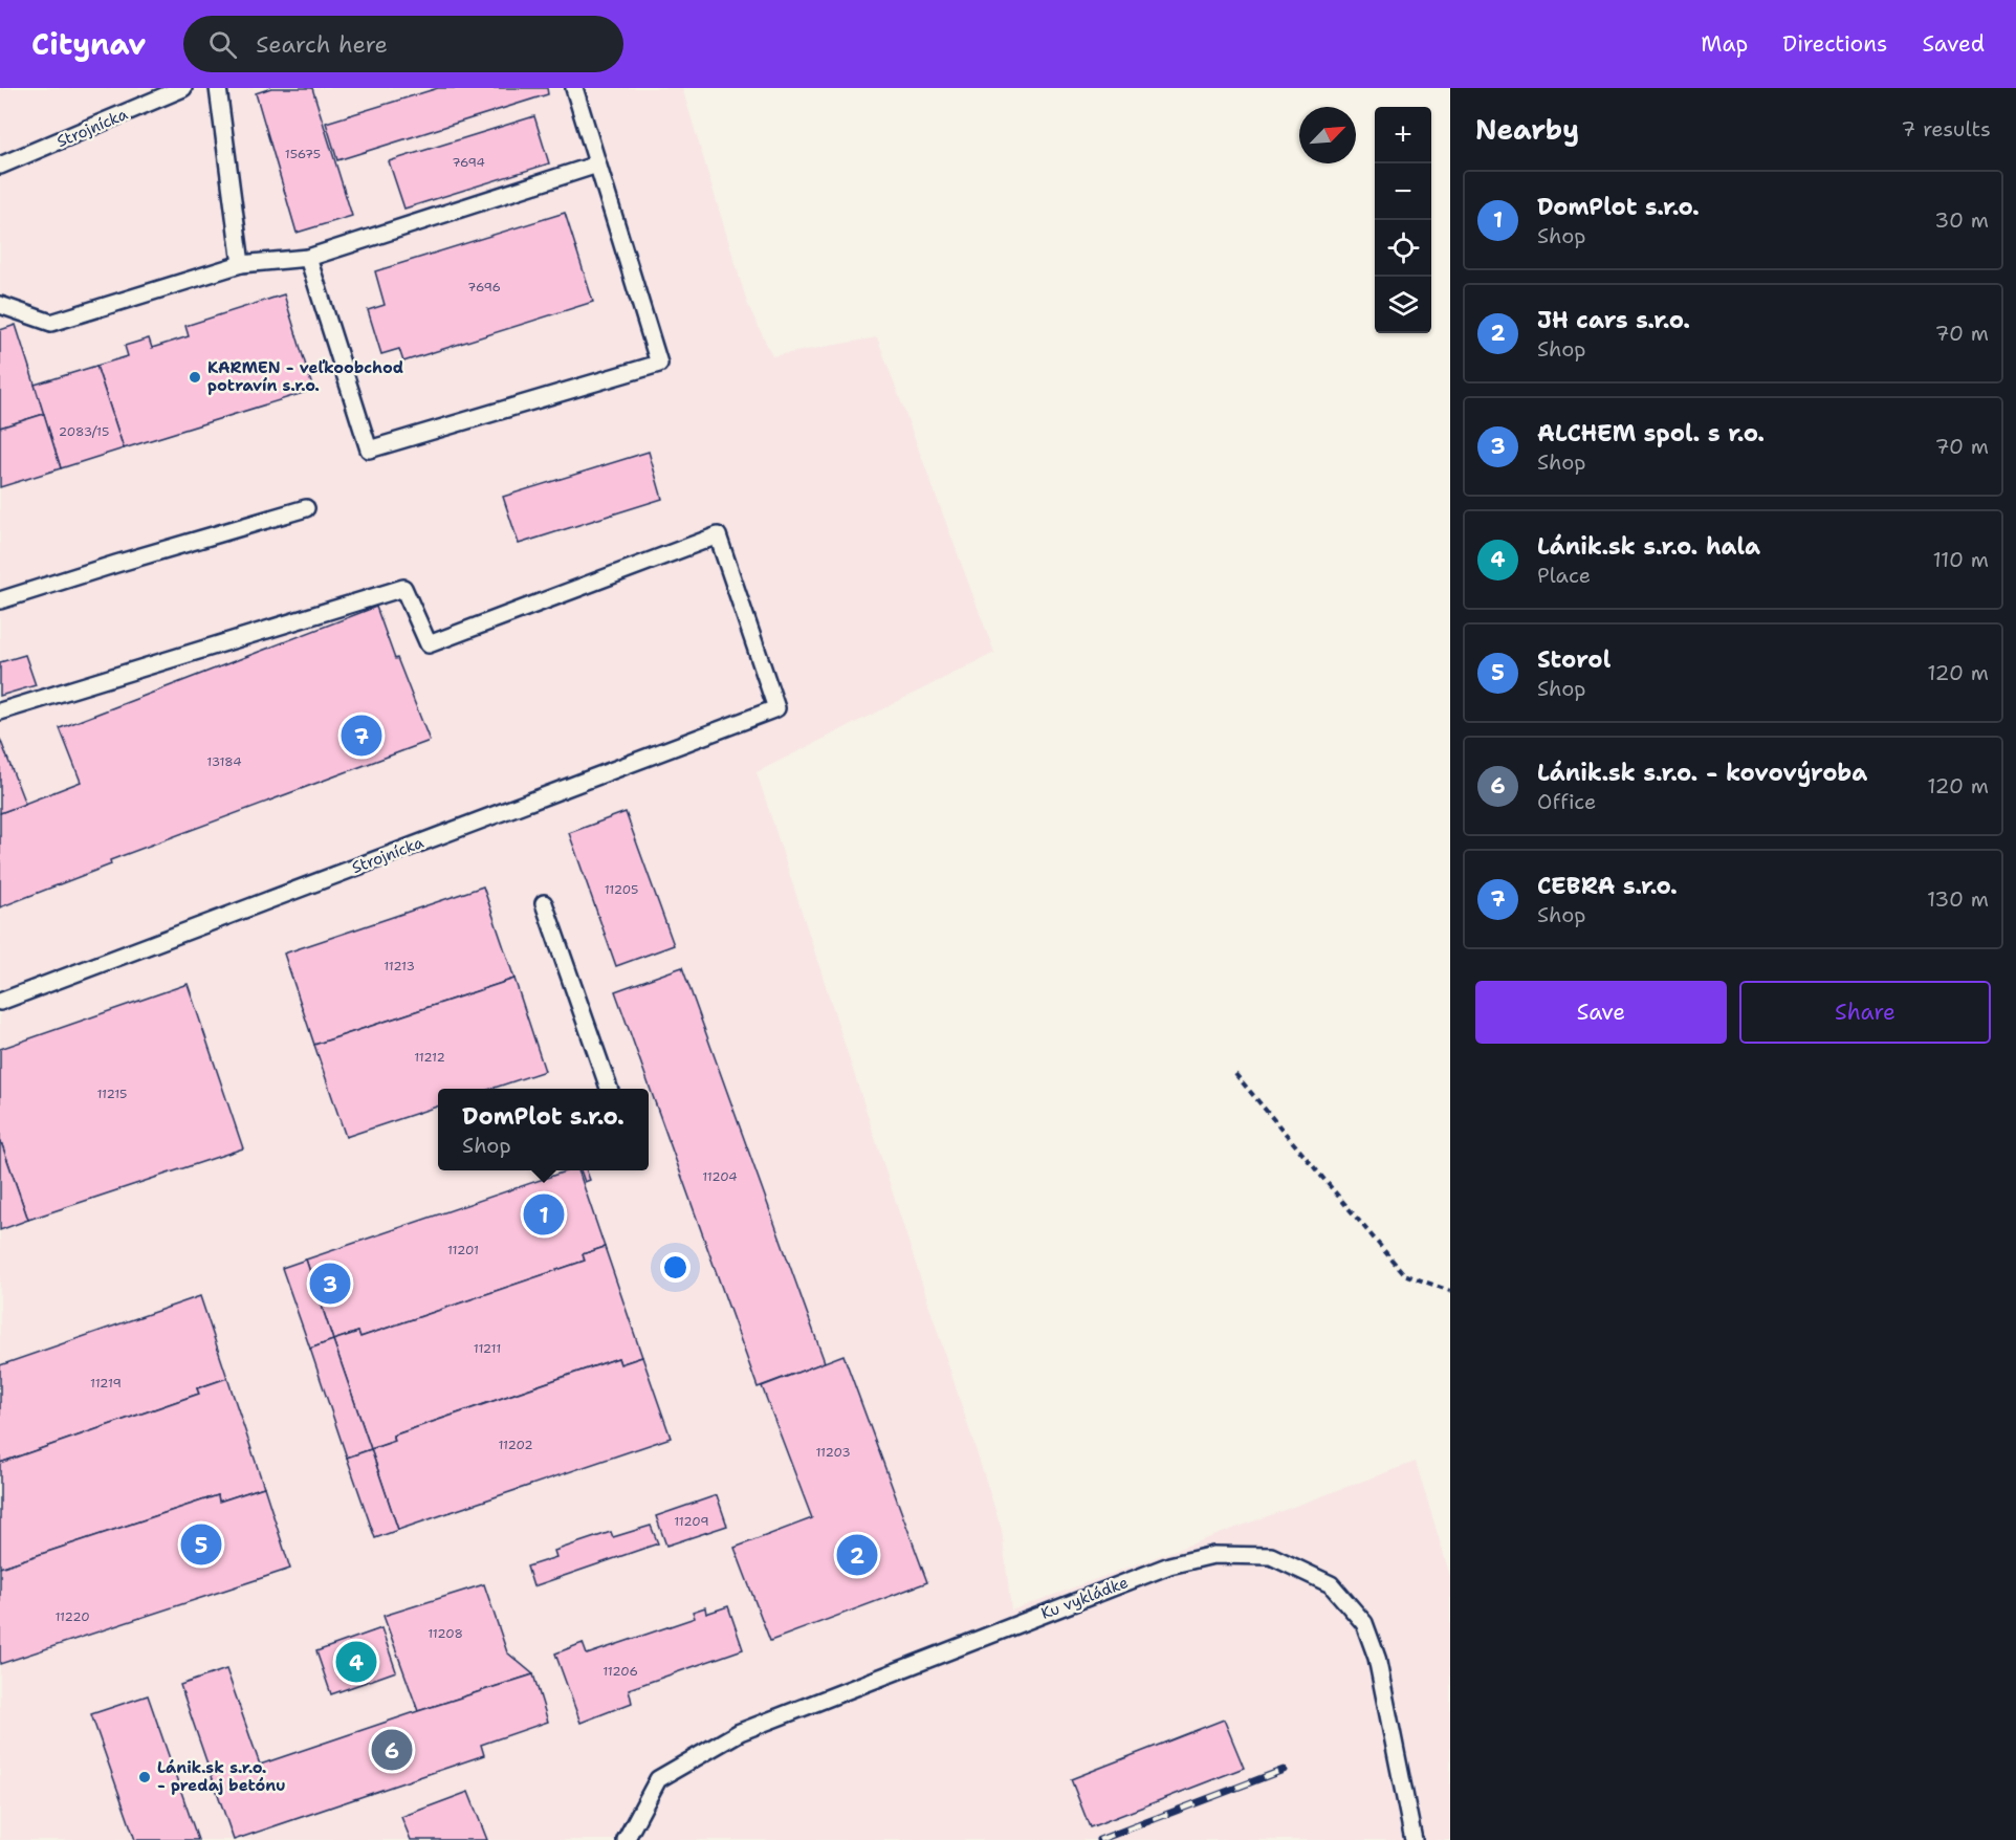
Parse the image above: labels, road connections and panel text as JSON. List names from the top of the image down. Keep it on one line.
{"streets":{"lane":["Strojnícka","Ku vykládke"]},"places":["KARMEN - veľkoobchod potravín s.r.o.","Lánik.sk s.r.o. - predaj betónu"],"house_numbers":["15675","7694","7696","2083/15","13184","11205","11213","11212","11215","11204","11201","11211","11219","11202","11203","11209","11220","11208","11206"],"north":"top right","page":{"header":"Citynav","search":"Search here","nav":["Map","Directions","Saved"],"heading":["Nearby","7 results"],"map_buttons":["+","−"],"list":[{"mark":"1","name":"DomPlot s.r.o.","note":"Shop","value":"30 m"},{"mark":"2","name":"JH cars s.r.o.","note":"Shop","value":"70 m"},{"mark":"3","name":"ALCHEM spol. s r.o.","note":"Shop","value":"70 m"},{"mark":"4","name":"Lánik.sk s.r.o. hala","note":"Place","value":"110 m"},{"mark":"5","name":"Storol","note":"Shop","value":"120 m"},{"mark":"6","name":"Lánik.sk s.r.o. - kovovýroba","note":"Office","value":"120 m"},{"mark":"7","name":"CEBRA s.r.o.","note":"Shop","value":"130 m"}],"pins":["7","1","3","5","2","4","6"],"buttons":["Save","Share"],"popup":["DomPlot s.r.o.","Shop"]}}
